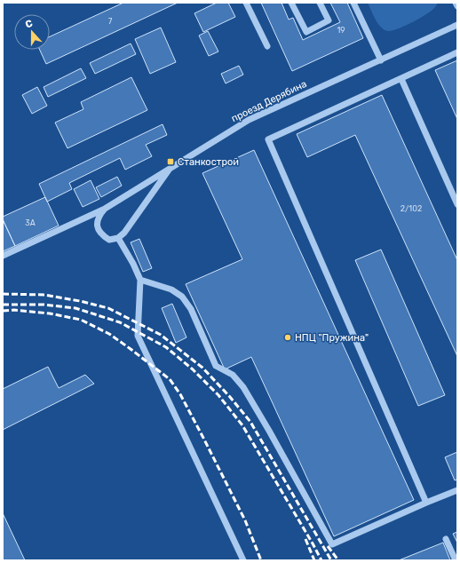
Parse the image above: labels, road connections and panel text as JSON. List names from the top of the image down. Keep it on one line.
{"streets":{"street":["проезд Дерябина"]},"places":{"transit":["Станкострой"],"other":["НПЦ \"Пружина\""]},"house_numbers":["7","19","2/102","3А"],"north":"top"}
